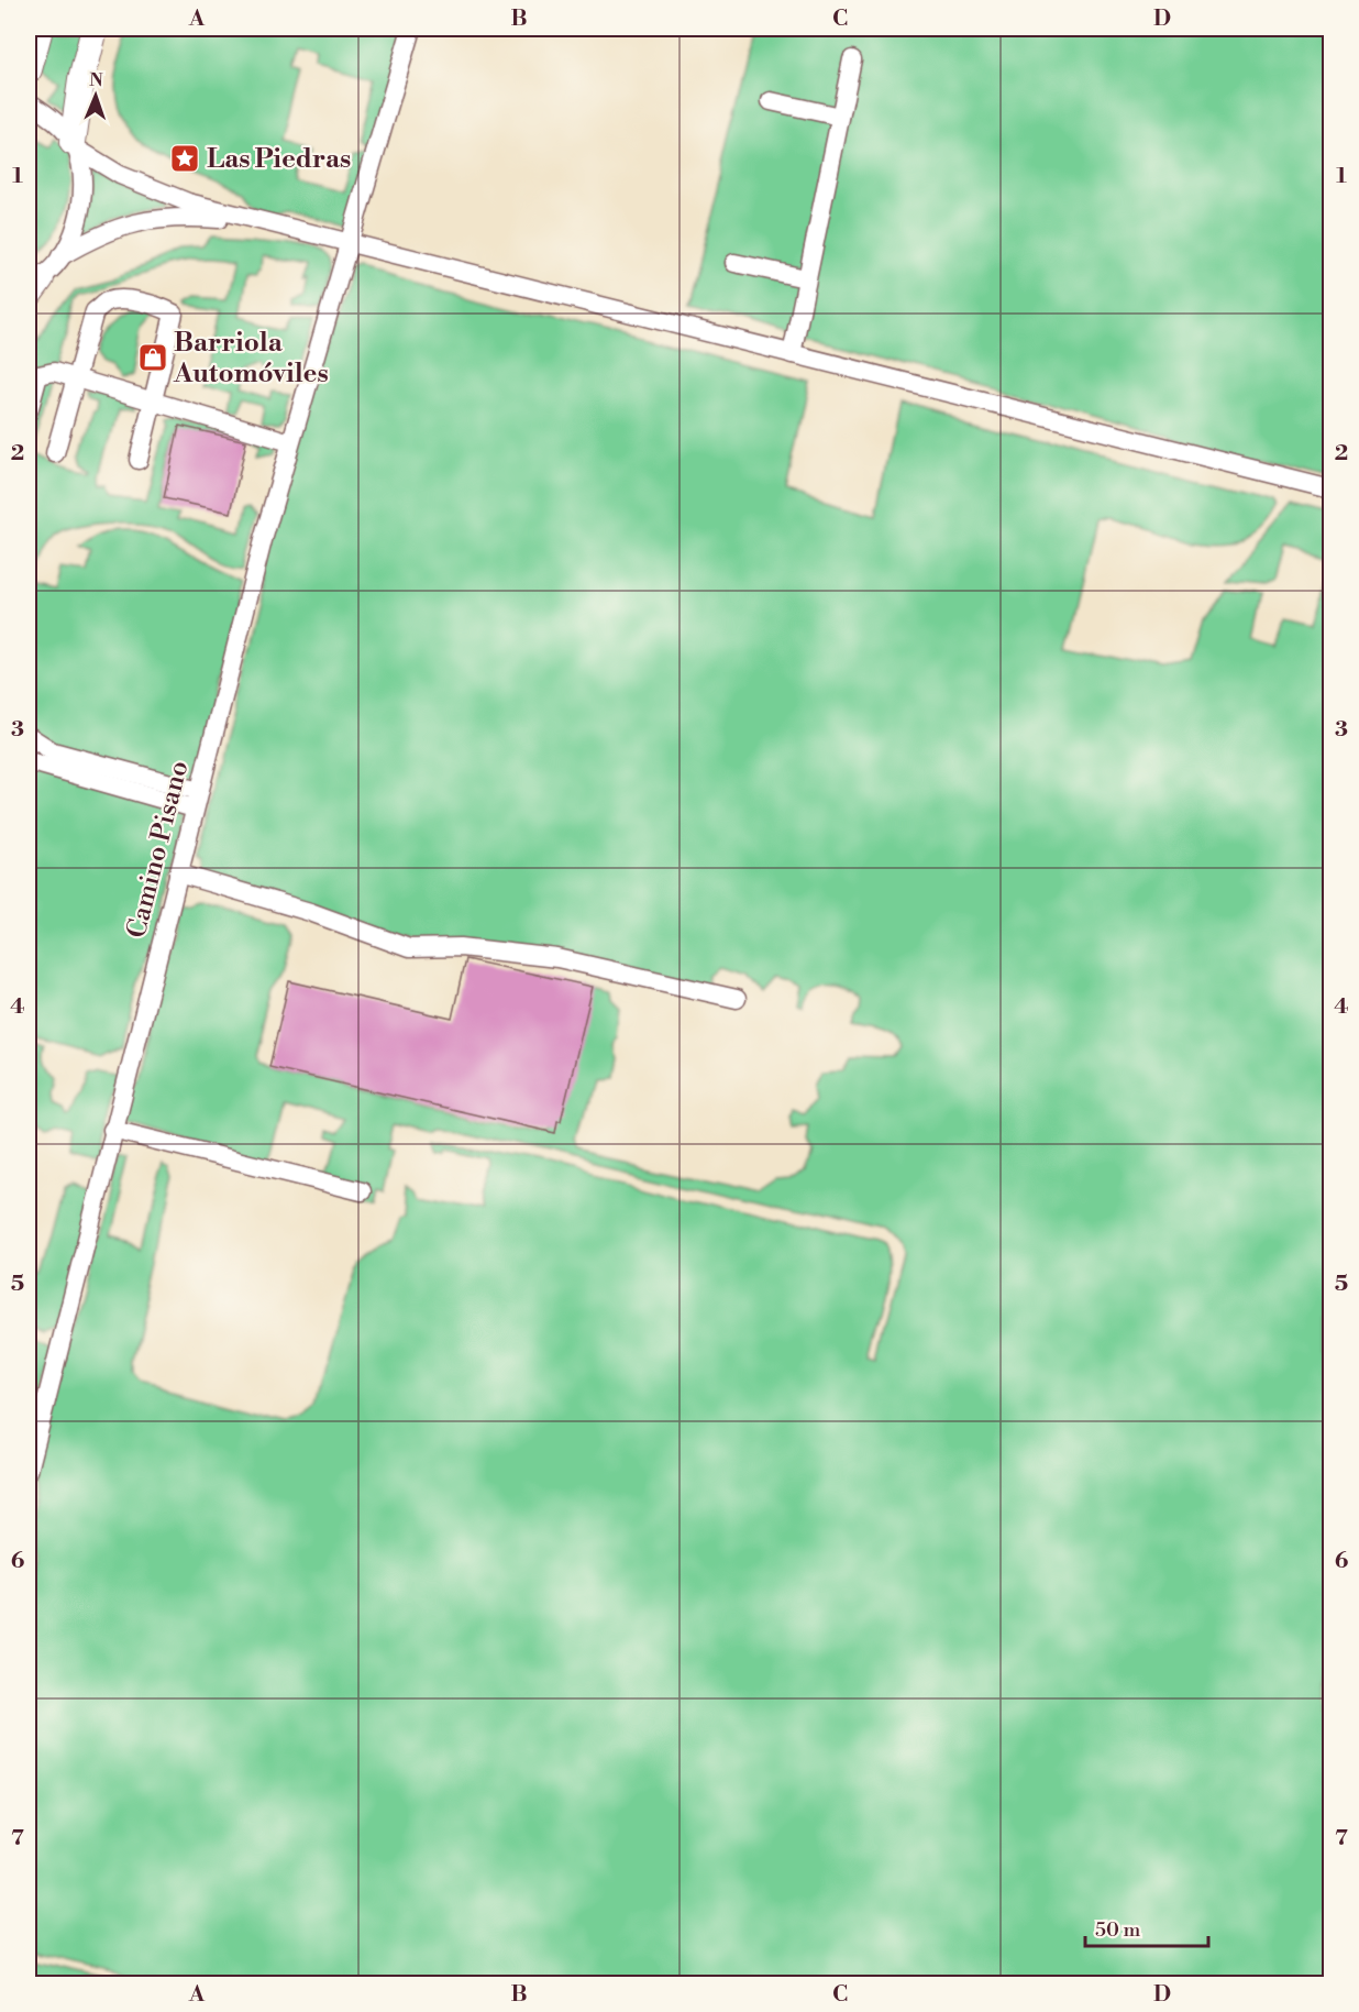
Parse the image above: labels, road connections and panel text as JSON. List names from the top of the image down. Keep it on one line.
{"streets":{"street":["Camino Pisano"]},"places":{"place":["Las Piedras"],"shop":["Barriola Automóviles"]},"scale_bar":"50 m","north":"top","grid":{"columns":["A","B","C","D"],"rows":["1","2","3","4","5","6","7"]}}
